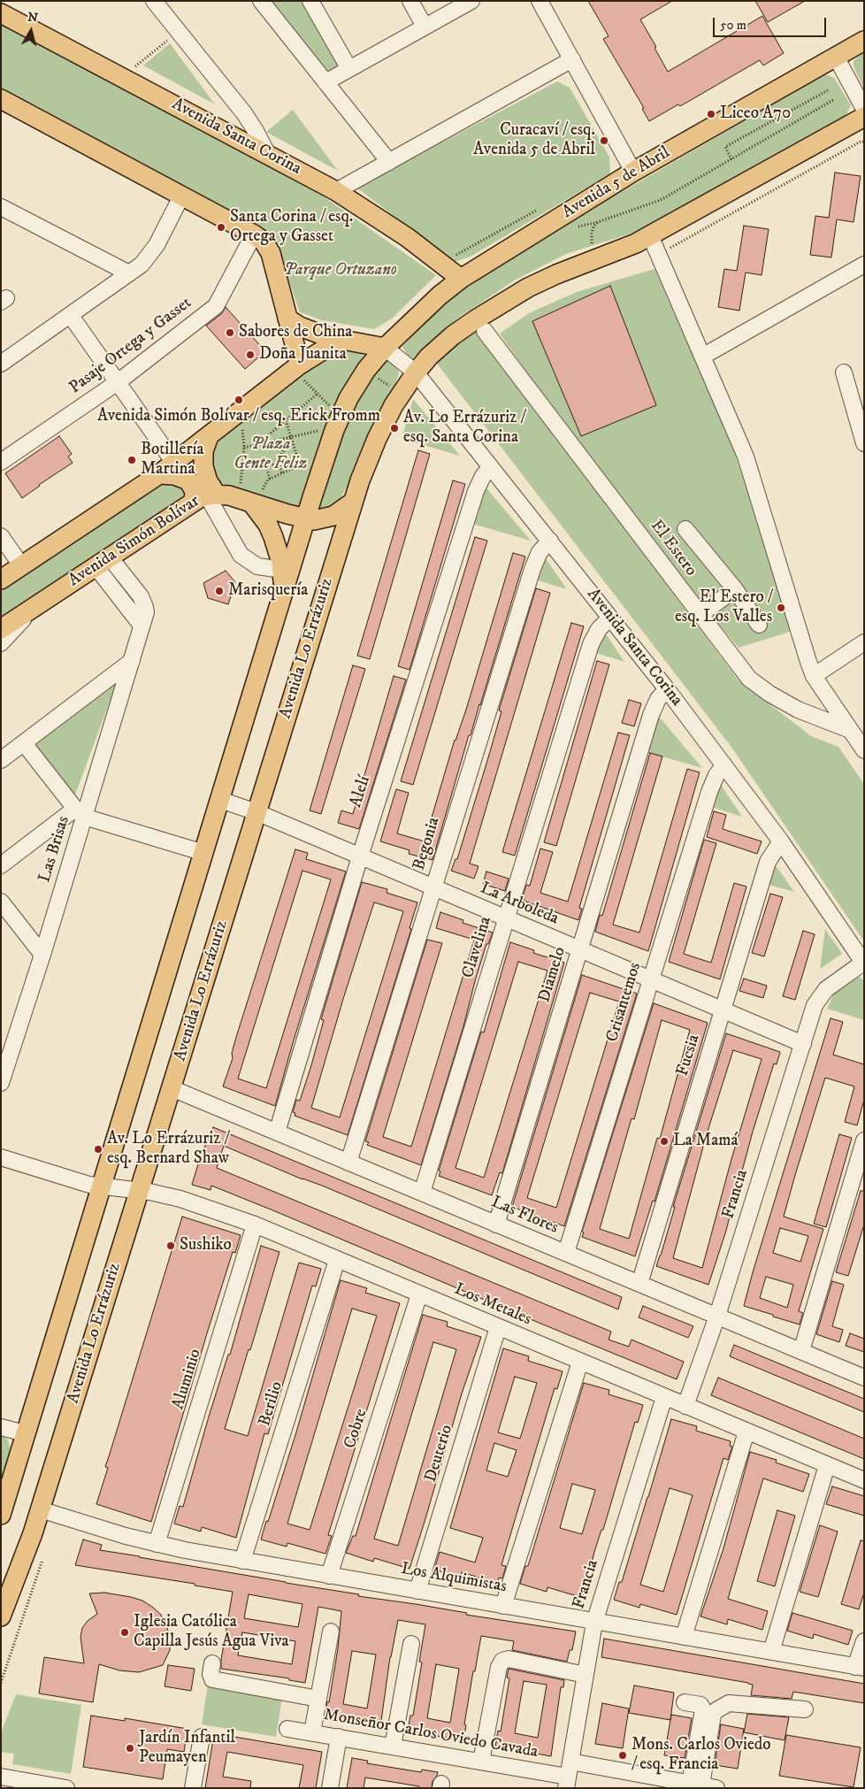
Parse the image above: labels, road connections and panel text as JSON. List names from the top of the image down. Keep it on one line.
{"streets":{"main road":["Avenida Santa Corina","Avenida 5 de Abril","Avenida Simón Bolívar","Avenida Lo Errázuriz"],"street":["Pasaje Ortega y Gasset","El Estero","Alelí","Begonia","Las Brisas","La Arboleda","Clavelina","Diamelo","Crisantemos","Fucsia","Francia","Las Flores","Los Metales","Aluminio","Berilio","Cobre","Deuterio","Los Alquimistas","Monseñor Carlos Oviedo Cavada"]},"crossings":[["Avenida Santa Corina","Avenida 5 de Abril"],["Avenida Santa Corina","Avenida Lo Errázuriz"],["Avenida Santa Corina","Alelí"],["Avenida Santa Corina","Begonia"],["Avenida Santa Corina","Clavelina"],["Avenida Santa Corina","Diamelo"],["Avenida Santa Corina","Crisantemos"],["Avenida Santa Corina","Fucsia"],["Avenida Santa Corina","Francia"],["Avenida Simón Bolívar","Avenida Lo Errázuriz"],["Avenida Simón Bolívar","Las Brisas"],["Avenida Lo Errázuriz","La Arboleda"],["Avenida Lo Errázuriz","Las Flores"],["Avenida Lo Errázuriz","Los Metales"],["Avenida Lo Errázuriz","Los Alquimistas"],["Alelí","La Arboleda"],["Alelí","Las Flores"],["Begonia","La Arboleda"],["Begonia","Las Flores"],["La Arboleda","Clavelina"],["La Arboleda","Diamelo"],["La Arboleda","Crisantemos"],["La Arboleda","Fucsia"],["La Arboleda","Francia"],["Clavelina","Las Flores"],["Diamelo","Las Flores"],["Crisantemos","Las Flores"],["Fucsia","Las Flores"],["Francia","Las Flores"],["Francia","Los Metales"],["Francia","Los Alquimistas"],["Francia","Monseñor Carlos Oviedo Cavada"],["Los Metales","Aluminio"],["Los Metales","Berilio"],["Los Metales","Cobre"],["Los Metales","Deuterio"],["Aluminio","Los Alquimistas"],["Berilio","Los Alquimistas"],["Cobre","Los Alquimistas"],["Deuterio","Los Alquimistas"]],"parks":["Parque Ortuzano","Plaza Gente Feliz"],"places":["Liceo A70","Curacaví / esq. Avenida 5 de Abril","Santa Corina / esq. Ortega y Gasset","Sabores de China","Doña Juanita","Avenida Simón Bolívar / esq. Erick Fromm","Av. Lo Errázuriz / esq. Santa Corina","Botillería Martina","Marisquería","El Estero / esq. Los Valles","La Mamá","Av. Lo Errázuriz / esq. Bernard Shaw","Sushiko","Iglesia Católica Capilla Jesús Agua Viva","Jardín Infantil Peumayen","Mons. Carlos Oviedo / esq. Francia"],"scale_bar":"50 m","north":"top"}
